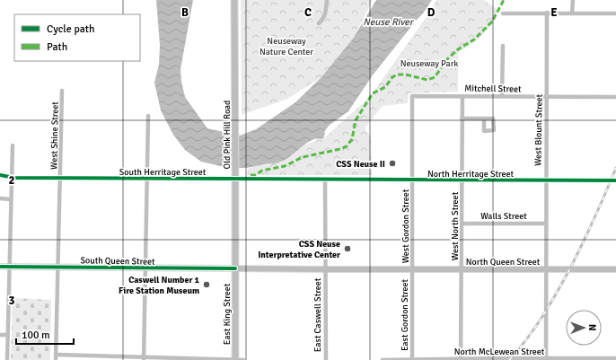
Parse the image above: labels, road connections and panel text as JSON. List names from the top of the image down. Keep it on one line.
{"streets":{"highway":["Old Pink Hill Road","East King Street"],"main road":["South Queen Street","North Queen Street"],"street":["Mitchell Street","West Blount Street","West Shine Street","South Herritage Street","North Herritage Street","Walls Street","West Gordon Street","West North Street","East Caswell Street","East Gordon Street","North McLewean Street"]},"crossings":[["Mitchell Street","West Blount Street"],["Mitchell Street","West Gordon Street"],["Mitchell Street","West North Street"],["West Blount Street","North Herritage Street"],["West Blount Street","Walls Street"],["West Blount Street","North Queen Street"],["West Blount Street","North McLewean Street"],["Old Pink Hill Road","South Herritage Street"],["Old Pink Hill Road","South Queen Street"],["Old Pink Hill Road","East King Street"],["West Shine Street","South Herritage Street"],["West Shine Street","South Queen Street"],["South Herritage Street","North Herritage Street"],["South Herritage Street","East Caswell Street"],["North Herritage Street","West Gordon Street"],["North Herritage Street","West North Street"],["North Herritage Street","East Caswell Street"],["Walls Street","West North Street"],["West Gordon Street","North Queen Street"],["West Gordon Street","East Gordon Street"],["West North Street","North Queen Street"],["West North Street","North McLewean Street"],["South Queen Street","North Queen Street"],["South Queen Street","East King Street"],["South Queen Street","East Caswell Street"],["North Queen Street","East Caswell Street"],["North Queen Street","East Gordon Street"],["East Gordon Street","North McLewean Street"]],"water":["Neuse River"],"parks":["Neuseway Nature Center","Neuseway Park"],"places":["CSS Neuse II","CSS Neuse Interpretative Center","Caswell Number 1 Fire Station Museum"],"legend":["Cycle path","Path"],"scale_bar":"100 m","north":"right","grid":{"columns":["B","C","D","E"],"rows":["2","3"]}}
